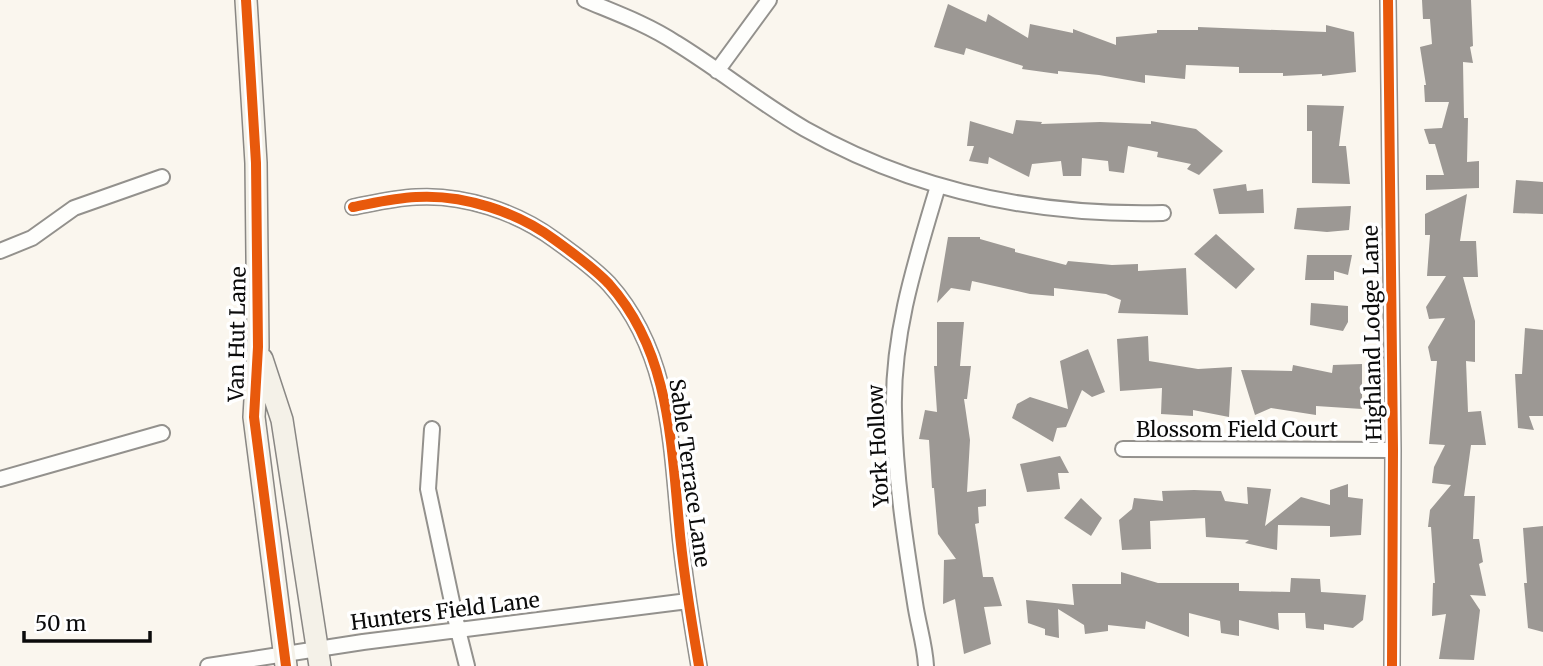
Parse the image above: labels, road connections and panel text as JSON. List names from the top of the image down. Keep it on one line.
{"streets":{"street":["Highland Lodge Lane","Van Hut Lane","Blossom Field Court","York Hollow","Sable Terrace Lane","Hunters Field Lane"]},"crossings":[["Highland Lodge Lane","Blossom Field Court"],["Van Hut Lane","Hunters Field Lane"],["Sable Terrace Lane","Hunters Field Lane"]],"scale_bar":"50 m"}
